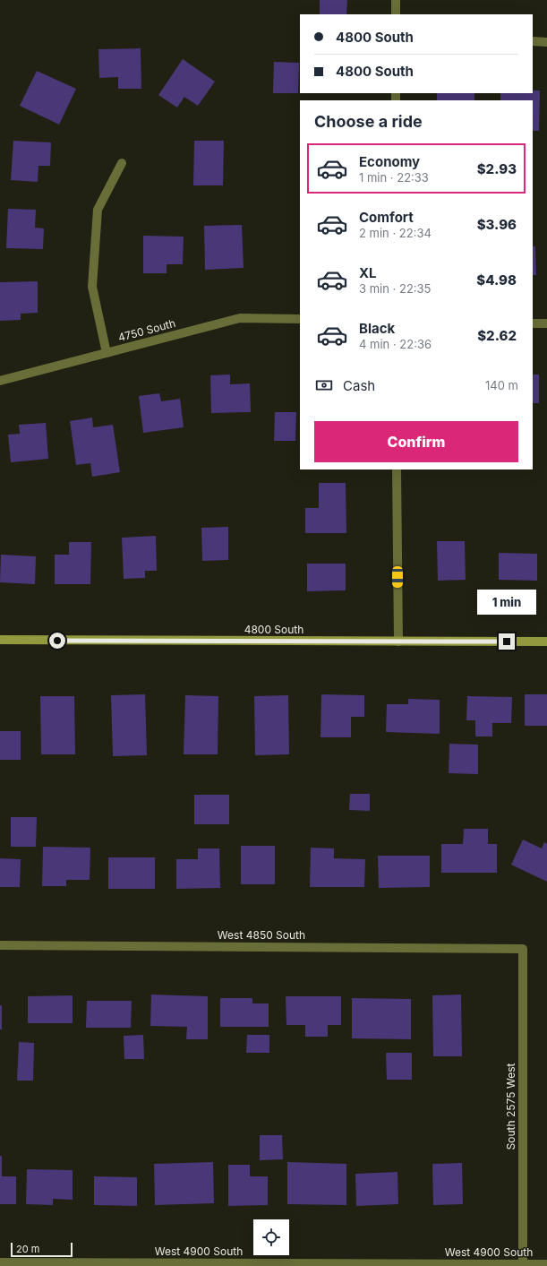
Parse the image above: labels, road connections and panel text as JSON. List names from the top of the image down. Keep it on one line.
{"streets":{"main road":["4800 South"],"street":["4750 South","West 4850 South","South 2575 West","West 4900 South"]},"crossings":[["West 4850 South","South 2575 West"],["South 2575 West","West 4900 South"]],"scale_bar":"20 m","page":{"banner":["4800 South","4800 South"],"heading":"Choose a ride","list":[{"name":"Economy","note":"1 min · 22:33","value":"$2.93"},{"name":"Comfort","note":"2 min · 22:34","value":"$3.96"},{"name":"XL","note":"3 min · 22:35","value":"$4.98"},{"name":"Black","note":"4 min · 22:36","value":"$2.62"}],"pay":["Cash","140 m"],"buttons":"Confirm","bubble":"1 min","scale":"20 m"}}
